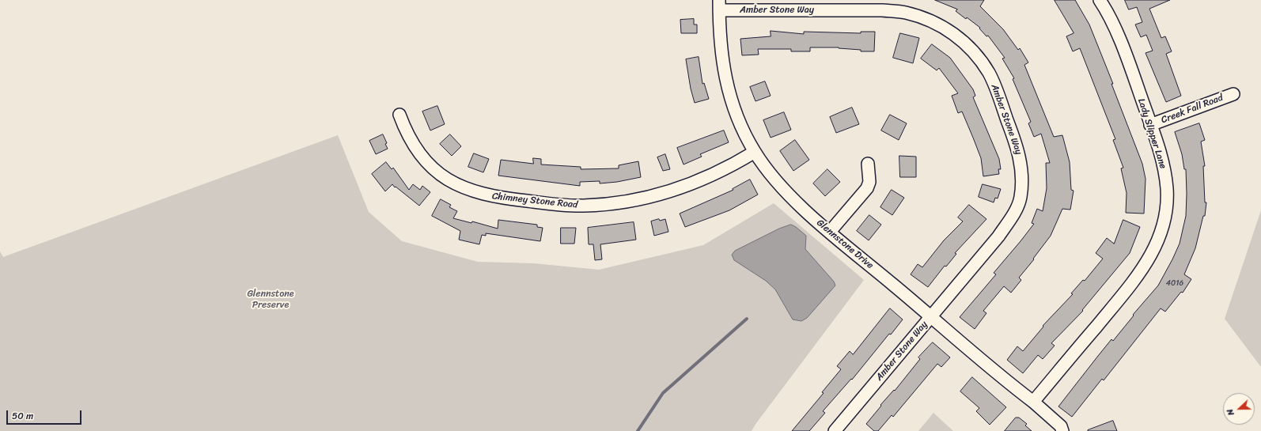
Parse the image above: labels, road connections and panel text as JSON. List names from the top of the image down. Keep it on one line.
{"streets":{"street":["Amber Stone Way","Creek Fall Road","Lady Slipper Lane","Chimney Stone Road","Glennstone Drive"]},"crossings":[["Amber Stone Way","Glennstone Drive"],["Creek Fall Road","Lady Slipper Lane"],["Lady Slipper Lane","Glennstone Drive"],["Chimney Stone Road","Glennstone Drive"]],"parks":["Glennstone Preserve"],"house_numbers":["4016"],"scale_bar":"50 m","north":"left"}
